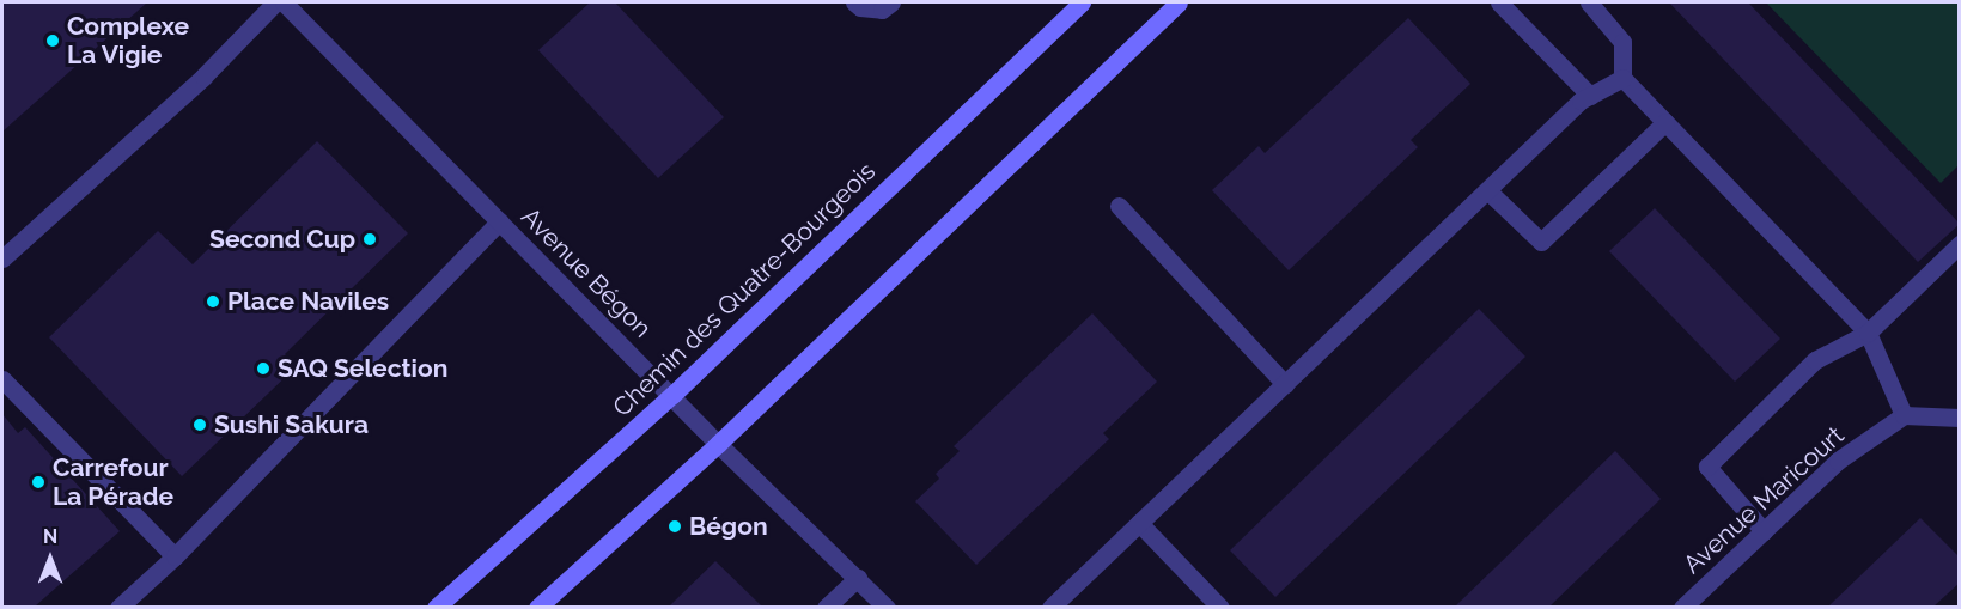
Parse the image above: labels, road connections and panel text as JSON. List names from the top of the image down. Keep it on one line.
{"streets":{"main road":["Chemin des Quatre-Bourgeois"],"street":["Avenue Bégon","Avenue Maricourt"]},"crossings":[["Avenue Bégon","Chemin des Quatre-Bourgeois"]],"places":["Complexe La Vigie","Second Cup","Place Naviles","SAQ Selection","Sushi Sakura","Carrefour La Pérade","Bégon"],"north":"top"}
